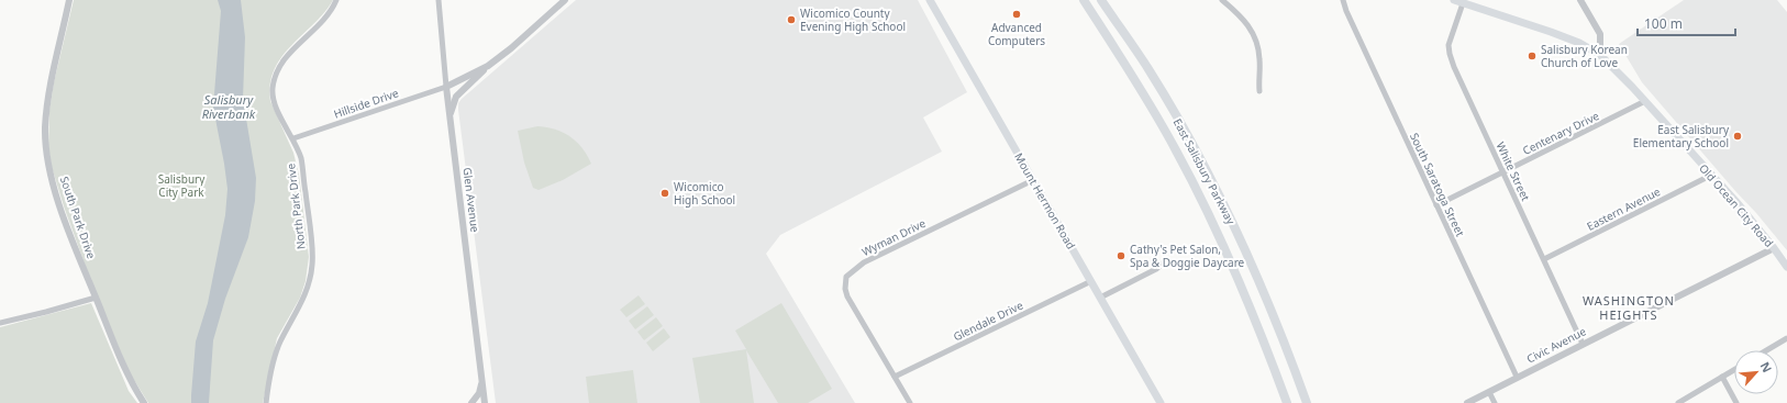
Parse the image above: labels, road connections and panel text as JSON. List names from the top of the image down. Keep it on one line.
{"streets":{"main road":["East Salisbury Parkway","Mount Hermon Road","Old Ocean City Road"],"street":["Hillside Drive","Centenary Drive","White Street","South Saratoga Street","Glen Avenue","North Park Drive","Eastern Avenue","South Park Drive","Wyman Drive","Glendale Drive","Civic Avenue"]},"crossings":[["Hillside Drive","Glen Avenue"],["Hillside Drive","North Park Drive"],["Centenary Drive","White Street"],["Centenary Drive","South Saratoga Street"],["Centenary Drive","Old Ocean City Road"],["White Street","Old Ocean City Road"],["White Street","Eastern Avenue"],["White Street","Civic Avenue"],["South Saratoga Street","Civic Avenue"],["Mount Hermon Road","Wyman Drive"],["Mount Hermon Road","Glendale Drive"],["Old Ocean City Road","Eastern Avenue"],["Old Ocean City Road","Civic Avenue"],["Wyman Drive","Glendale Drive"]],"districts":["WASHINGTON HEIGHTS"],"water":["Salisbury Riverbank"],"parks":["Salisbury City Park"],"places":["Advanced Computers","Wicomico County Evening High School","Salisbury Korean Church of Love","East Salisbury Elementary School","Wicomico High School","Cathy's Pet Salon, Spa & Doggie Daycare"],"scale_bar":"100 m","north":"top right"}
